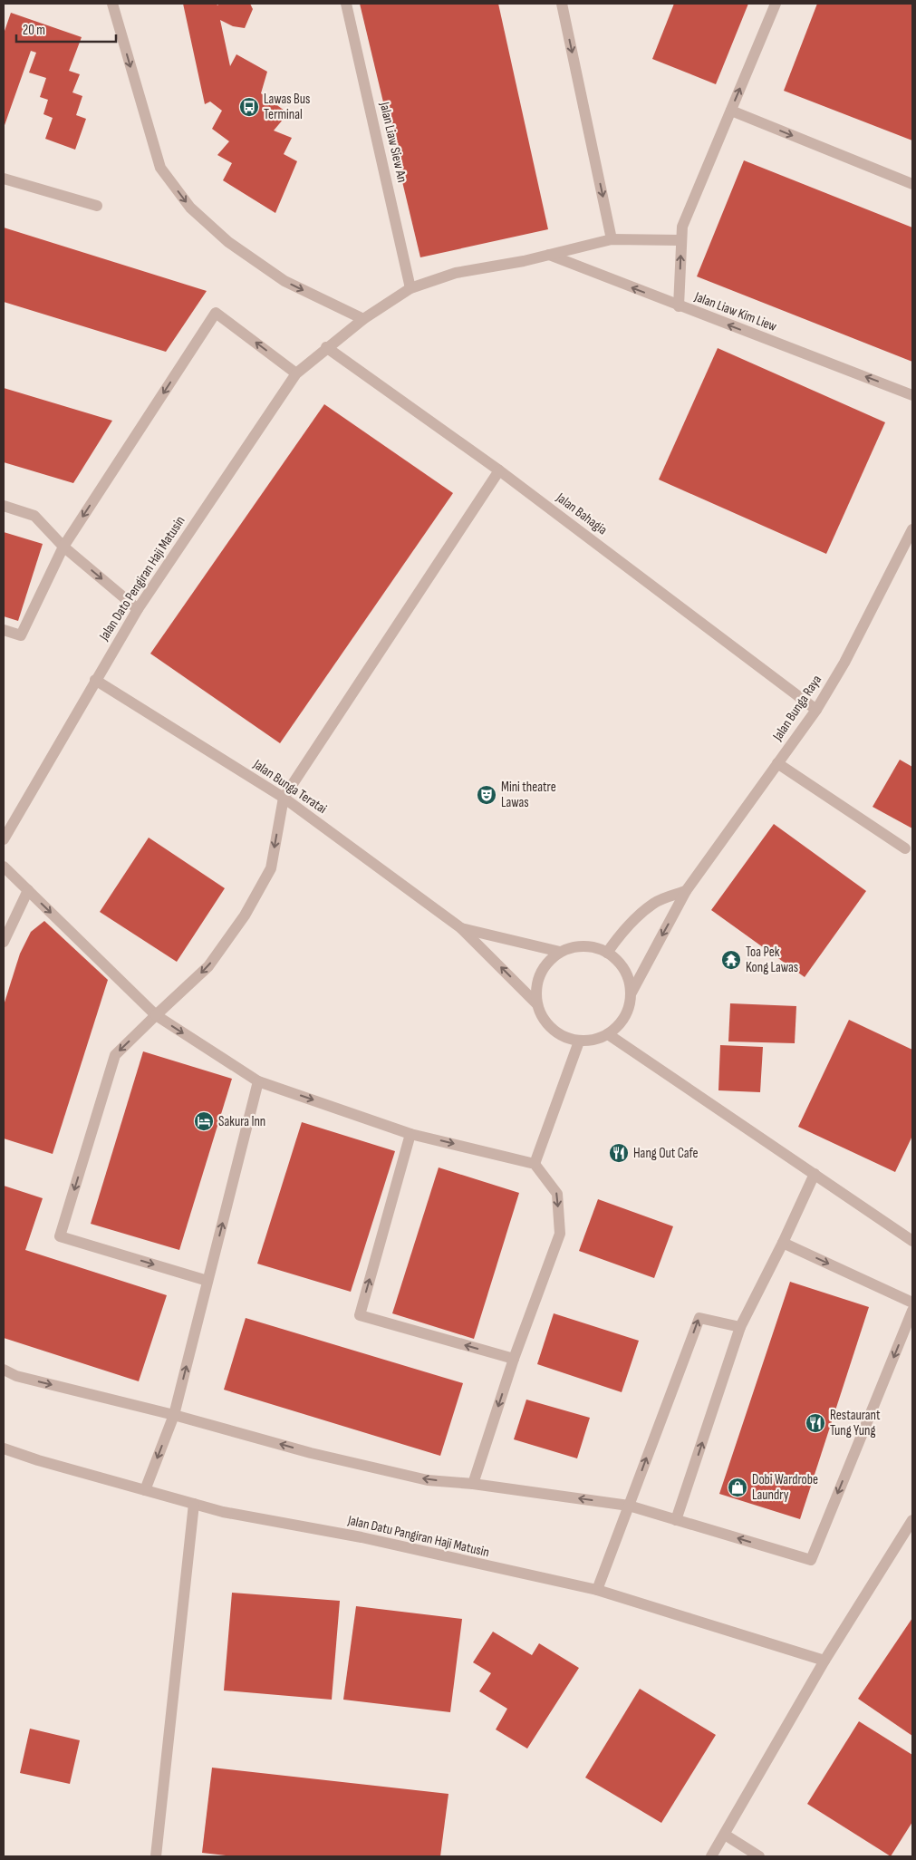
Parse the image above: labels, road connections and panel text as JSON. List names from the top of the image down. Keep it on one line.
{"streets":{"street":["Jalan Liaw Siew An","Jalan Liaw Kim Liew","Jalan Bahagia","Jalan Dato Pengiran Haji Matusin","Jalan Bunga Raya","Jalan Bunga Teratai","Jalan Datu Pangiran Haji Matusin"]},"crossings":[["Jalan Bahagia","Jalan Dato Pengiran Haji Matusin"],["Jalan Bahagia","Jalan Bunga Raya"],["Jalan Dato Pengiran Haji Matusin","Jalan Bunga Teratai"]],"one_way":["Jalan Liaw Kim Liew"],"places":{"bus stop":["Lawas Bus Terminal"],"theatre":["Mini theatre Lawas"],"temple":["Toa Pek Kong Lawas"],"hotel":["Sakura Inn"],"restaurant":["Hang Out Cafe","Restaurant Tung Yung"],"shop":["Dobi Wardrobe Laundry"]},"scale_bar":"20 m"}
